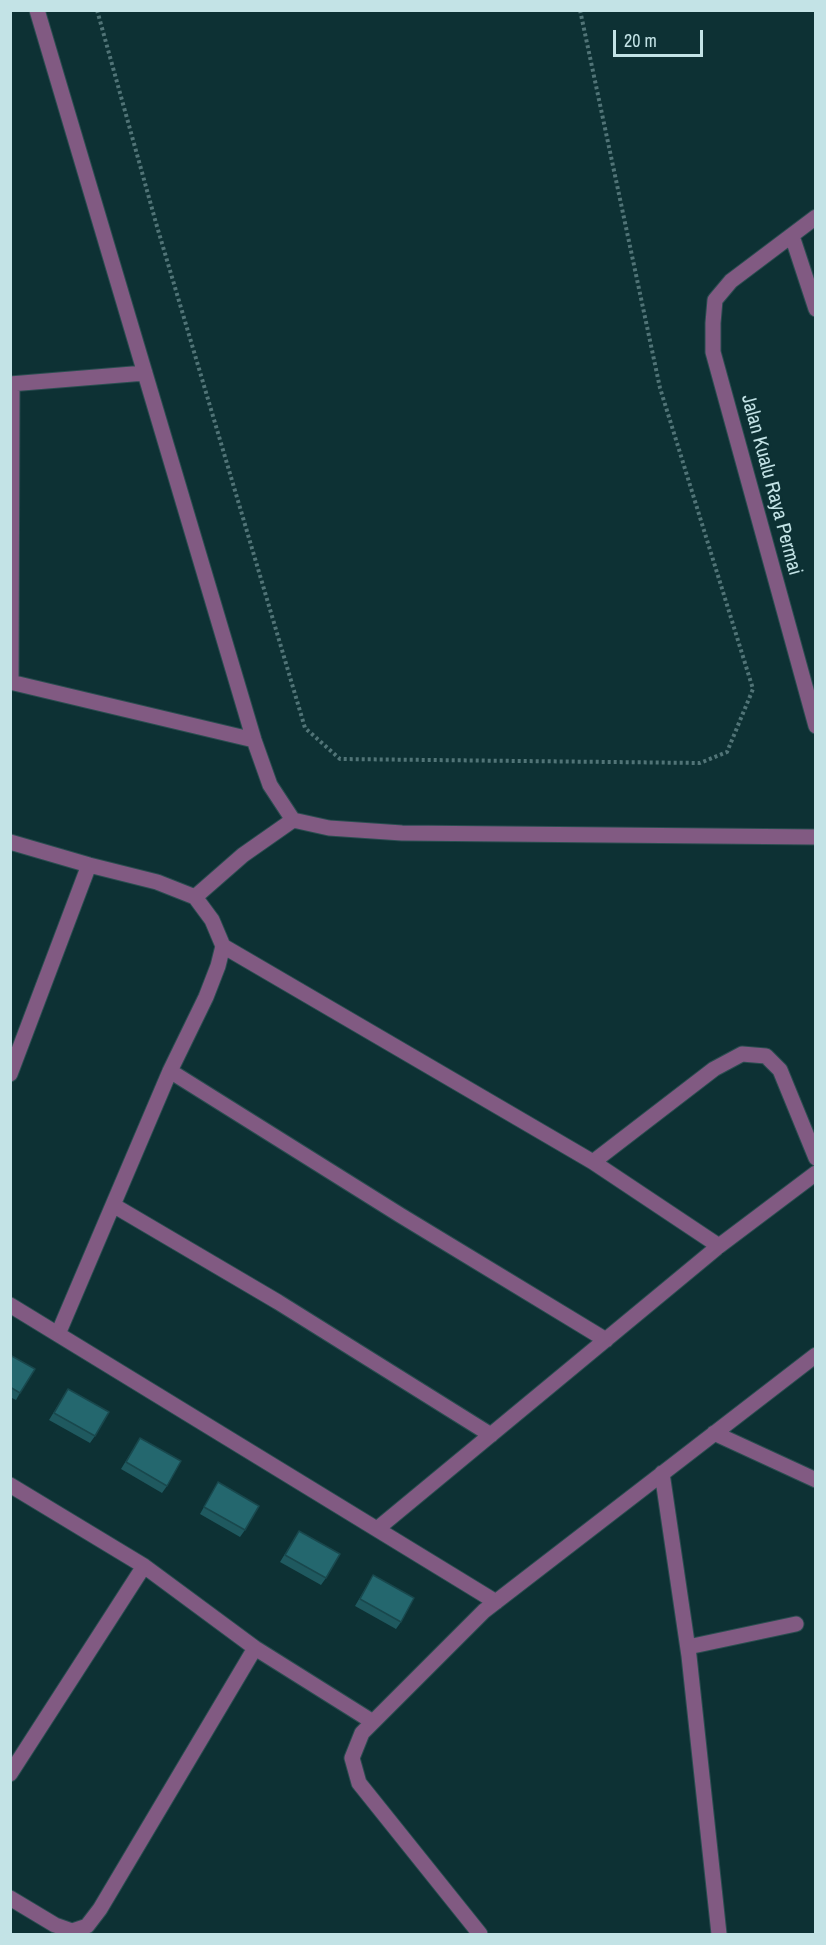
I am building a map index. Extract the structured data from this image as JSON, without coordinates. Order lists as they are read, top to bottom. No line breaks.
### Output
{"streets":{"street":["Jalan Kualu Raya Permai"]},"scale_bar":"20 m"}
